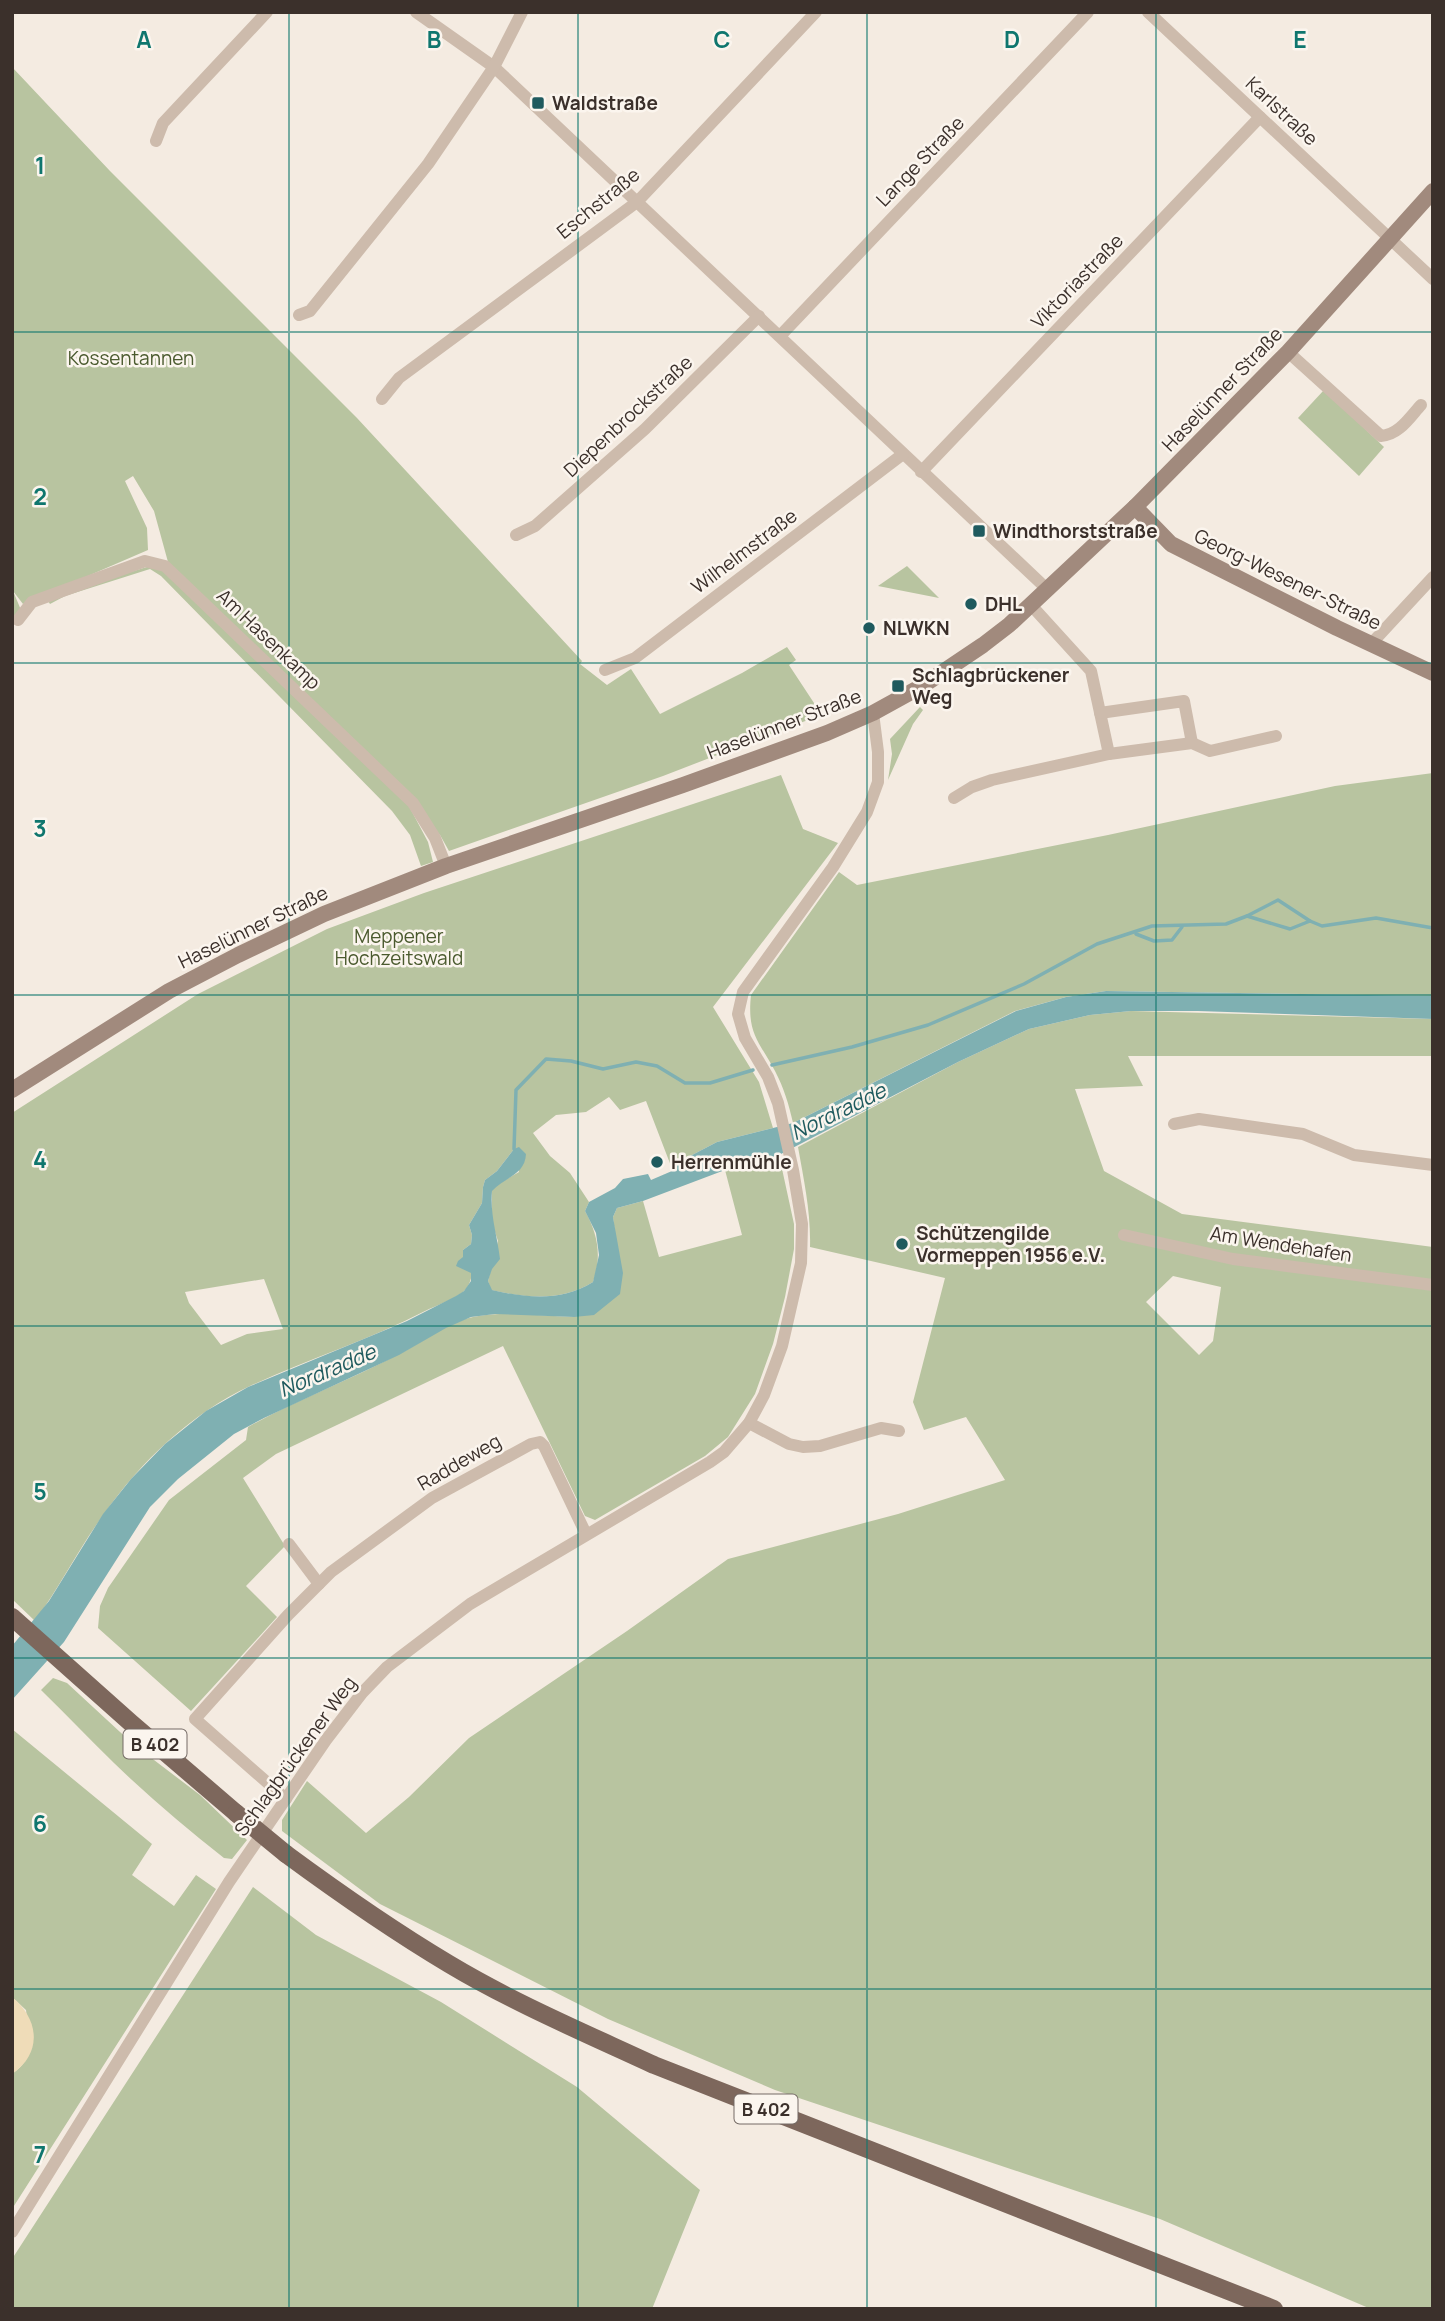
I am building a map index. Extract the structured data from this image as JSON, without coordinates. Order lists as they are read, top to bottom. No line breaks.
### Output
{"streets":{"main road":["B 402"],"street":["Karlstraße","Lange Straße","Eschstraße","Viktoriastraße","Haselünner Straße","Diepenbrockstraße","Wilhelmstraße","Georg-Wesener-Straße","Am Hasenkamp","Am Wendehafen","Raddeweg","Schlagbrückener Weg"]},"crossings":[["Karlstraße","Viktoriastraße"],["Karlstraße","Haselünner Straße"],["Haselünner Straße","Georg-Wesener-Straße"],["Haselünner Straße","Am Hasenkamp"],["Haselünner Straße","Schlagbrückener Weg"],["Raddeweg","Schlagbrückener Weg"]],"water":["Nordradde"],"parks":["Kossentannen","Meppener Hochzeitswald"],"places":{"transit":["Waldstraße","Windthorststraße","Schlagbrückener Weg"],"other":["DHL","NLWKN","Herrenmühle","Schützengilde Vormeppen 1956 e.V."]},"grid":{"columns":["A","B","C","D","E"],"rows":["1","2","3","4","5","6","7"]}}
